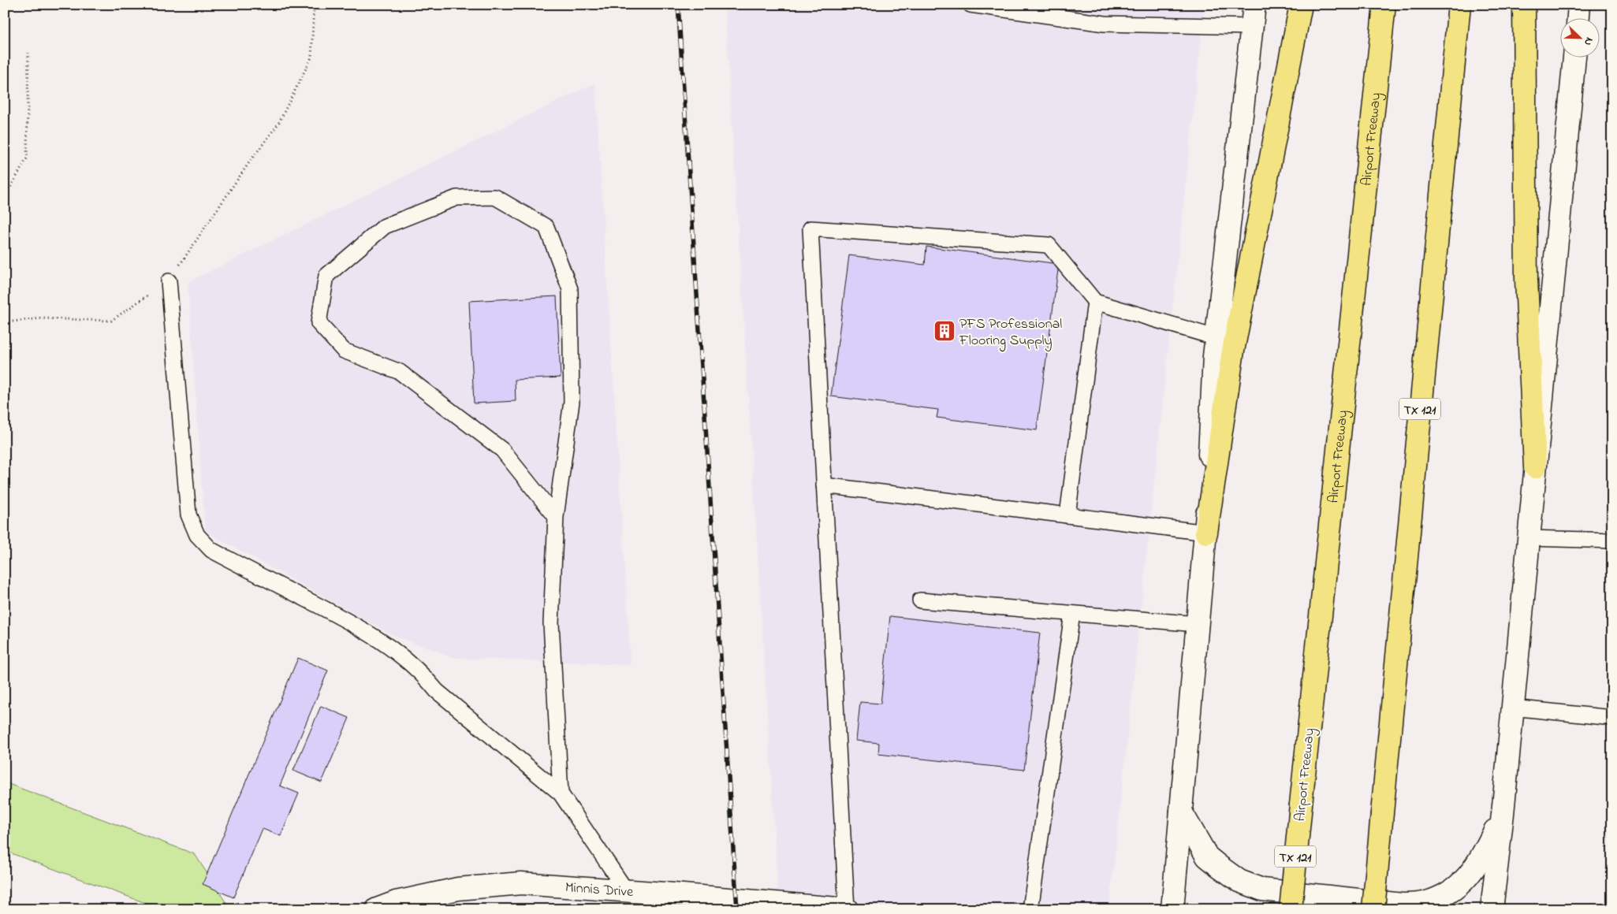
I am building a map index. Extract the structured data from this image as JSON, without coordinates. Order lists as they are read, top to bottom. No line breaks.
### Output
{"streets":{"highway":["Airport Freeway","TX 121"],"main road":["Minnis Drive"]},"places":{"building":["PFS Professional Flooring Supply"]},"north":"bottom right"}
